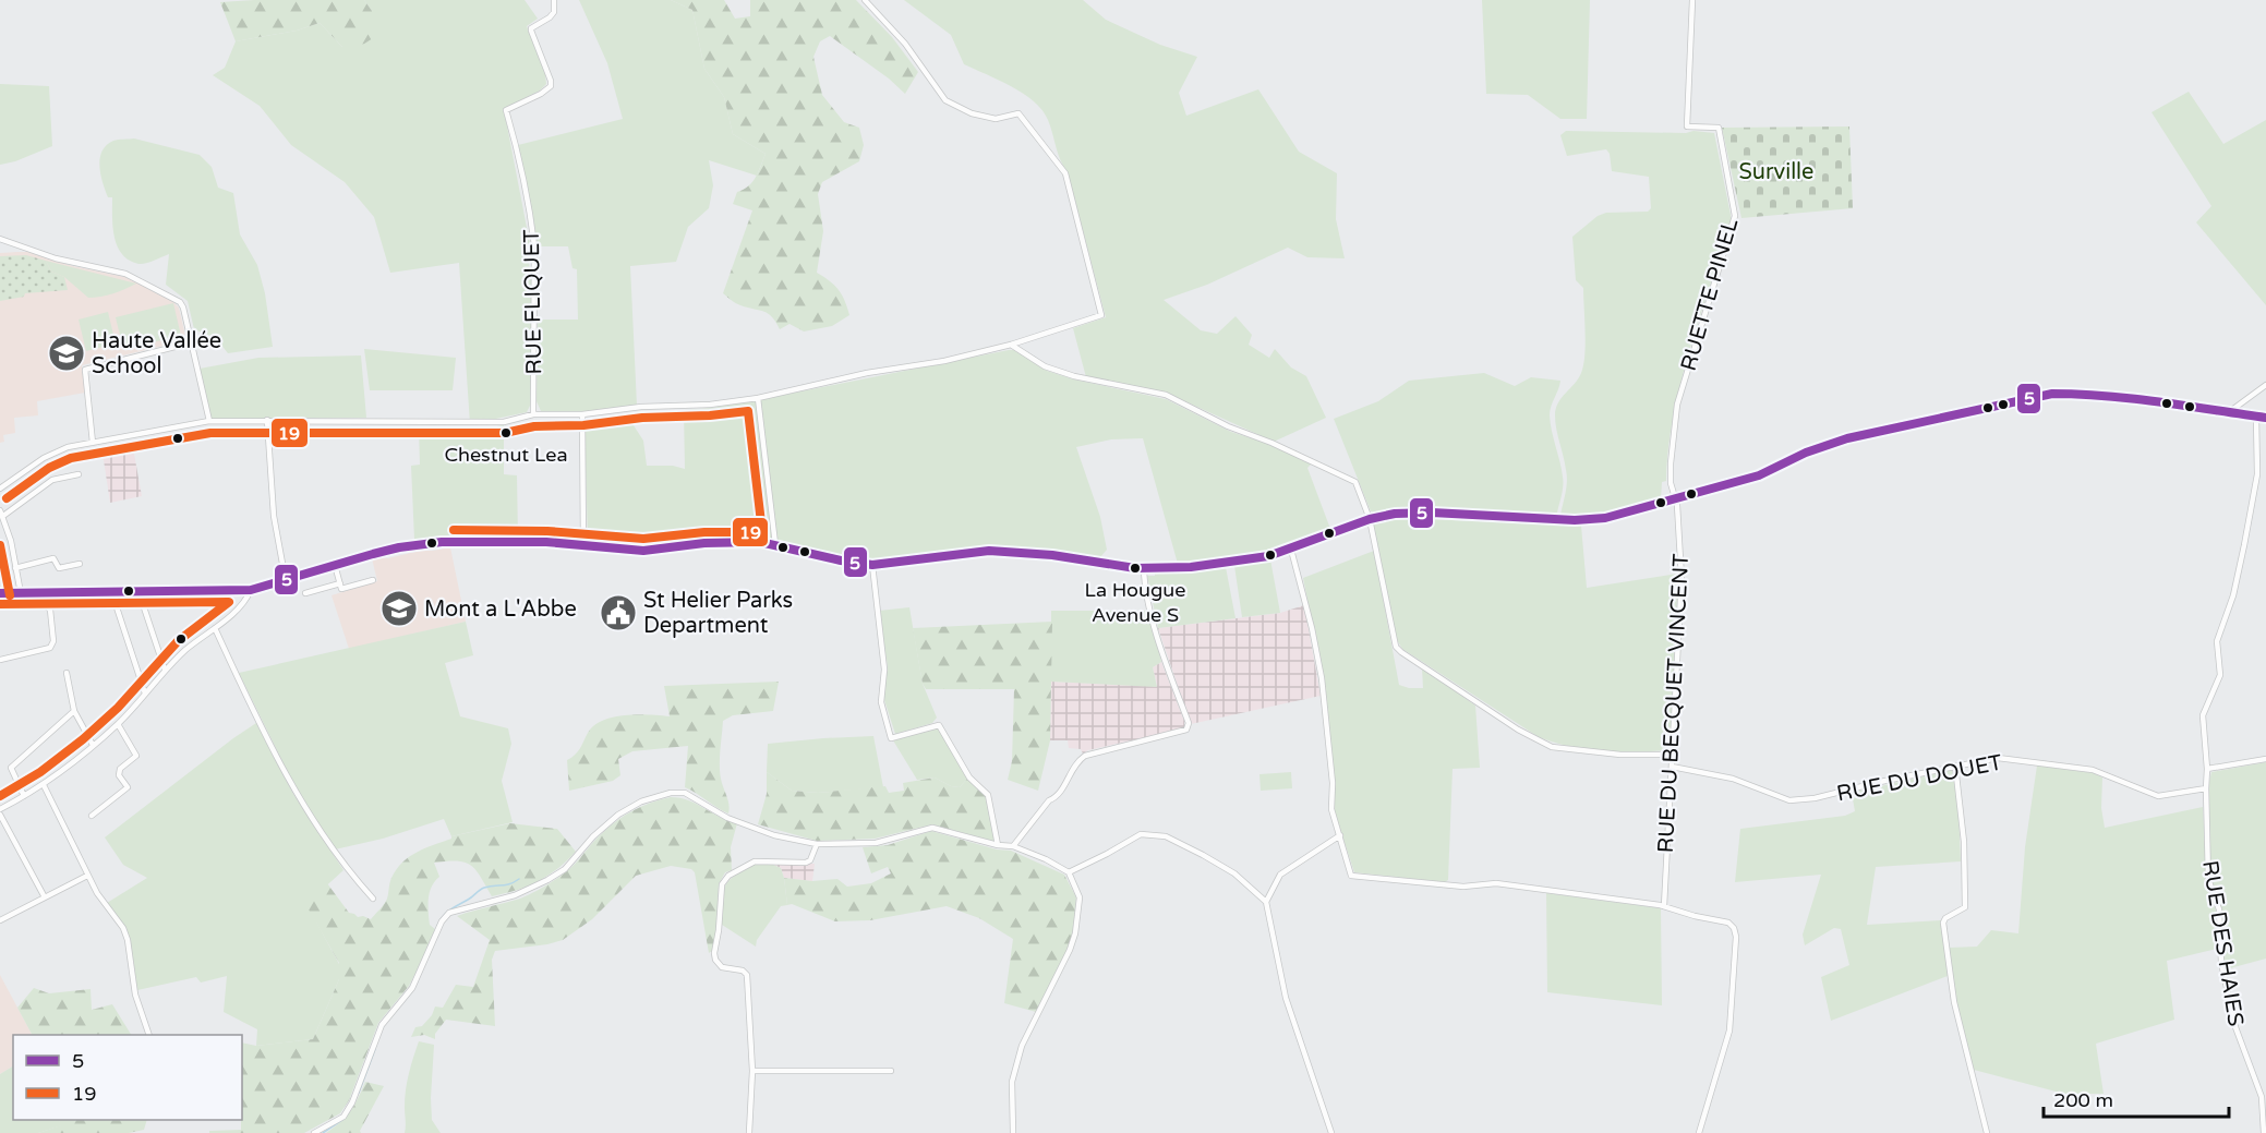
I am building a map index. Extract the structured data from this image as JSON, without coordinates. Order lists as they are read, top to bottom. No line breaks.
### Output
{"streets":{"street":["RUETTE PINEL","RUE FLIQUET","RUE DU BECQUET VINCENT","RUE DU DOUET","RUE DES HAIES"]},"crossings":[["RUETTE PINEL","RUE DU BECQUET VINCENT"],["RUE DU BECQUET VINCENT","RUE DU DOUET"],["RUE DU DOUET","RUE DES HAIES"]],"parks":["Surville"],"places":{"school or university":["Haute Vallée School","Mont a L'Abbe"],"other":["Chestnut Lea","La Hougue Avenue S"],"public building":["St Helier Parks Department"]},"lines":["transit line 5","transit line 19"],"legend":["5","19"],"scale_bar":"200 m"}
